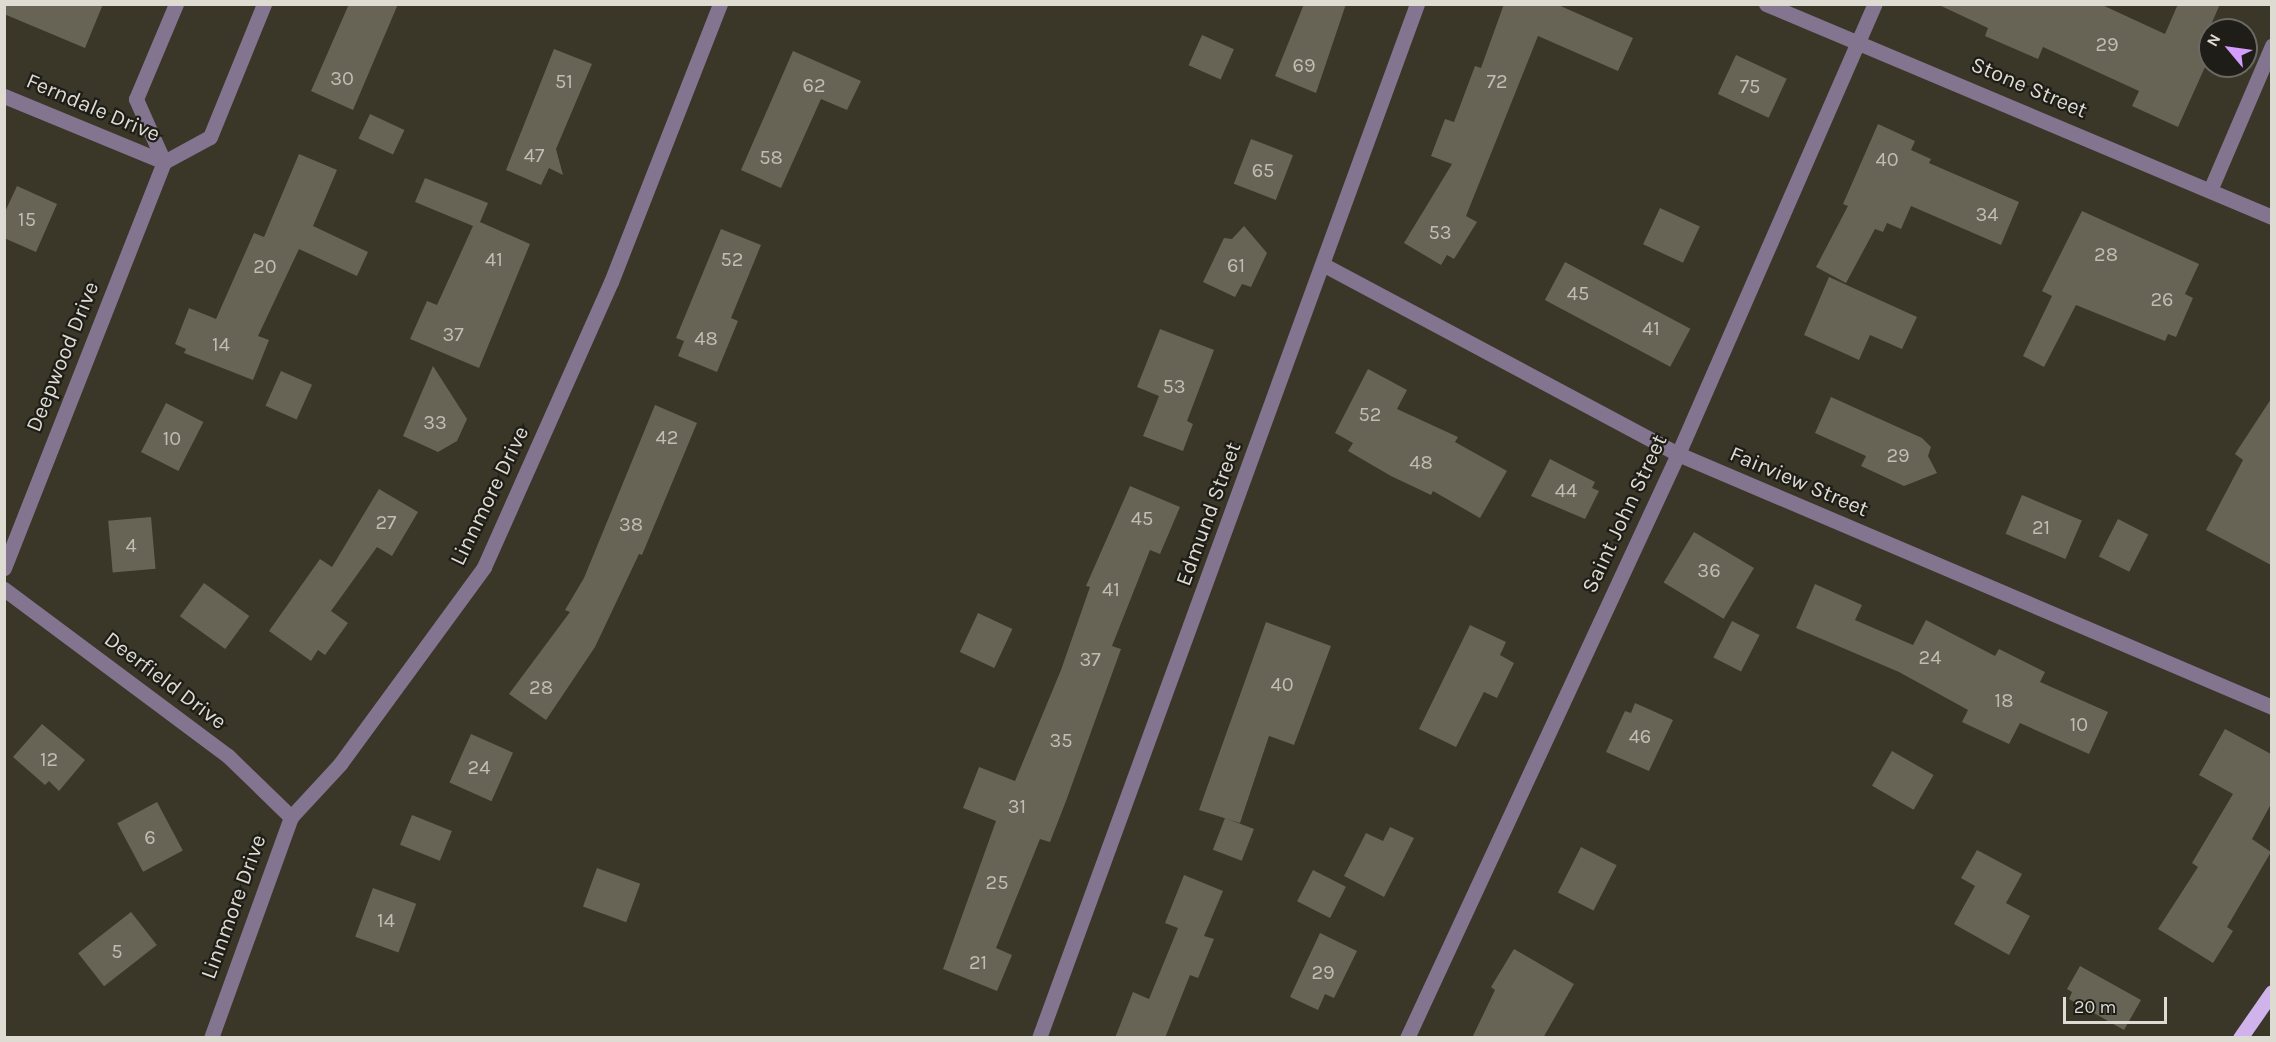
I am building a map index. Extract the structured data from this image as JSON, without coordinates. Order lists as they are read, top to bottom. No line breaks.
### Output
{"streets":{"street":["Stone Street","Ferndale Drive","Deepwood Drive","Fairview Street","Linnmore Drive","Edmund Street","Saint John Street","Deerfield Drive"]},"crossings":[["Stone Street","Saint John Street"],["Ferndale Drive","Deepwood Drive"],["Fairview Street","Edmund Street"],["Fairview Street","Saint John Street"],["Linnmore Drive","Deerfield Drive"]],"house_numbers":["29","69","30","51","72","62","75","47","58","40","65","34","15","53","28","41","52","61","20","45","26","41","37","48","14","53","52","33","42","10","29","48","44","45","27","38","21","4","36","41","24","37","40","28","18","10","46","35","12","24","31","6","25","14","5","21","29"],"scale_bar":"20 m","north":"top left"}
